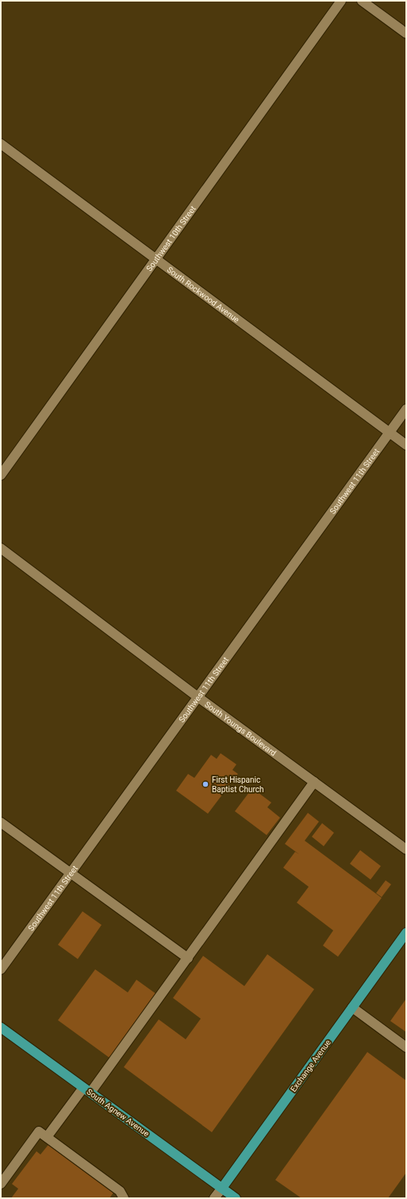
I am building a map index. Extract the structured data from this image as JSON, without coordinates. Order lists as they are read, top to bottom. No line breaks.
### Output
{"streets":{"main road":["Exchange Avenue","South Agnew Avenue"],"street":["Southwest 10th Street","South Rockwood Avenue","Southwest 11th Street","South Youngs Boulevard"]},"crossings":[["Southwest 10th Street","South Rockwood Avenue"],["South Rockwood Avenue","Southwest 11th Street"],["Southwest 11th Street","South Youngs Boulevard"],["Exchange Avenue","South Agnew Avenue"]],"places":["First Hispanic Baptist Church"]}
